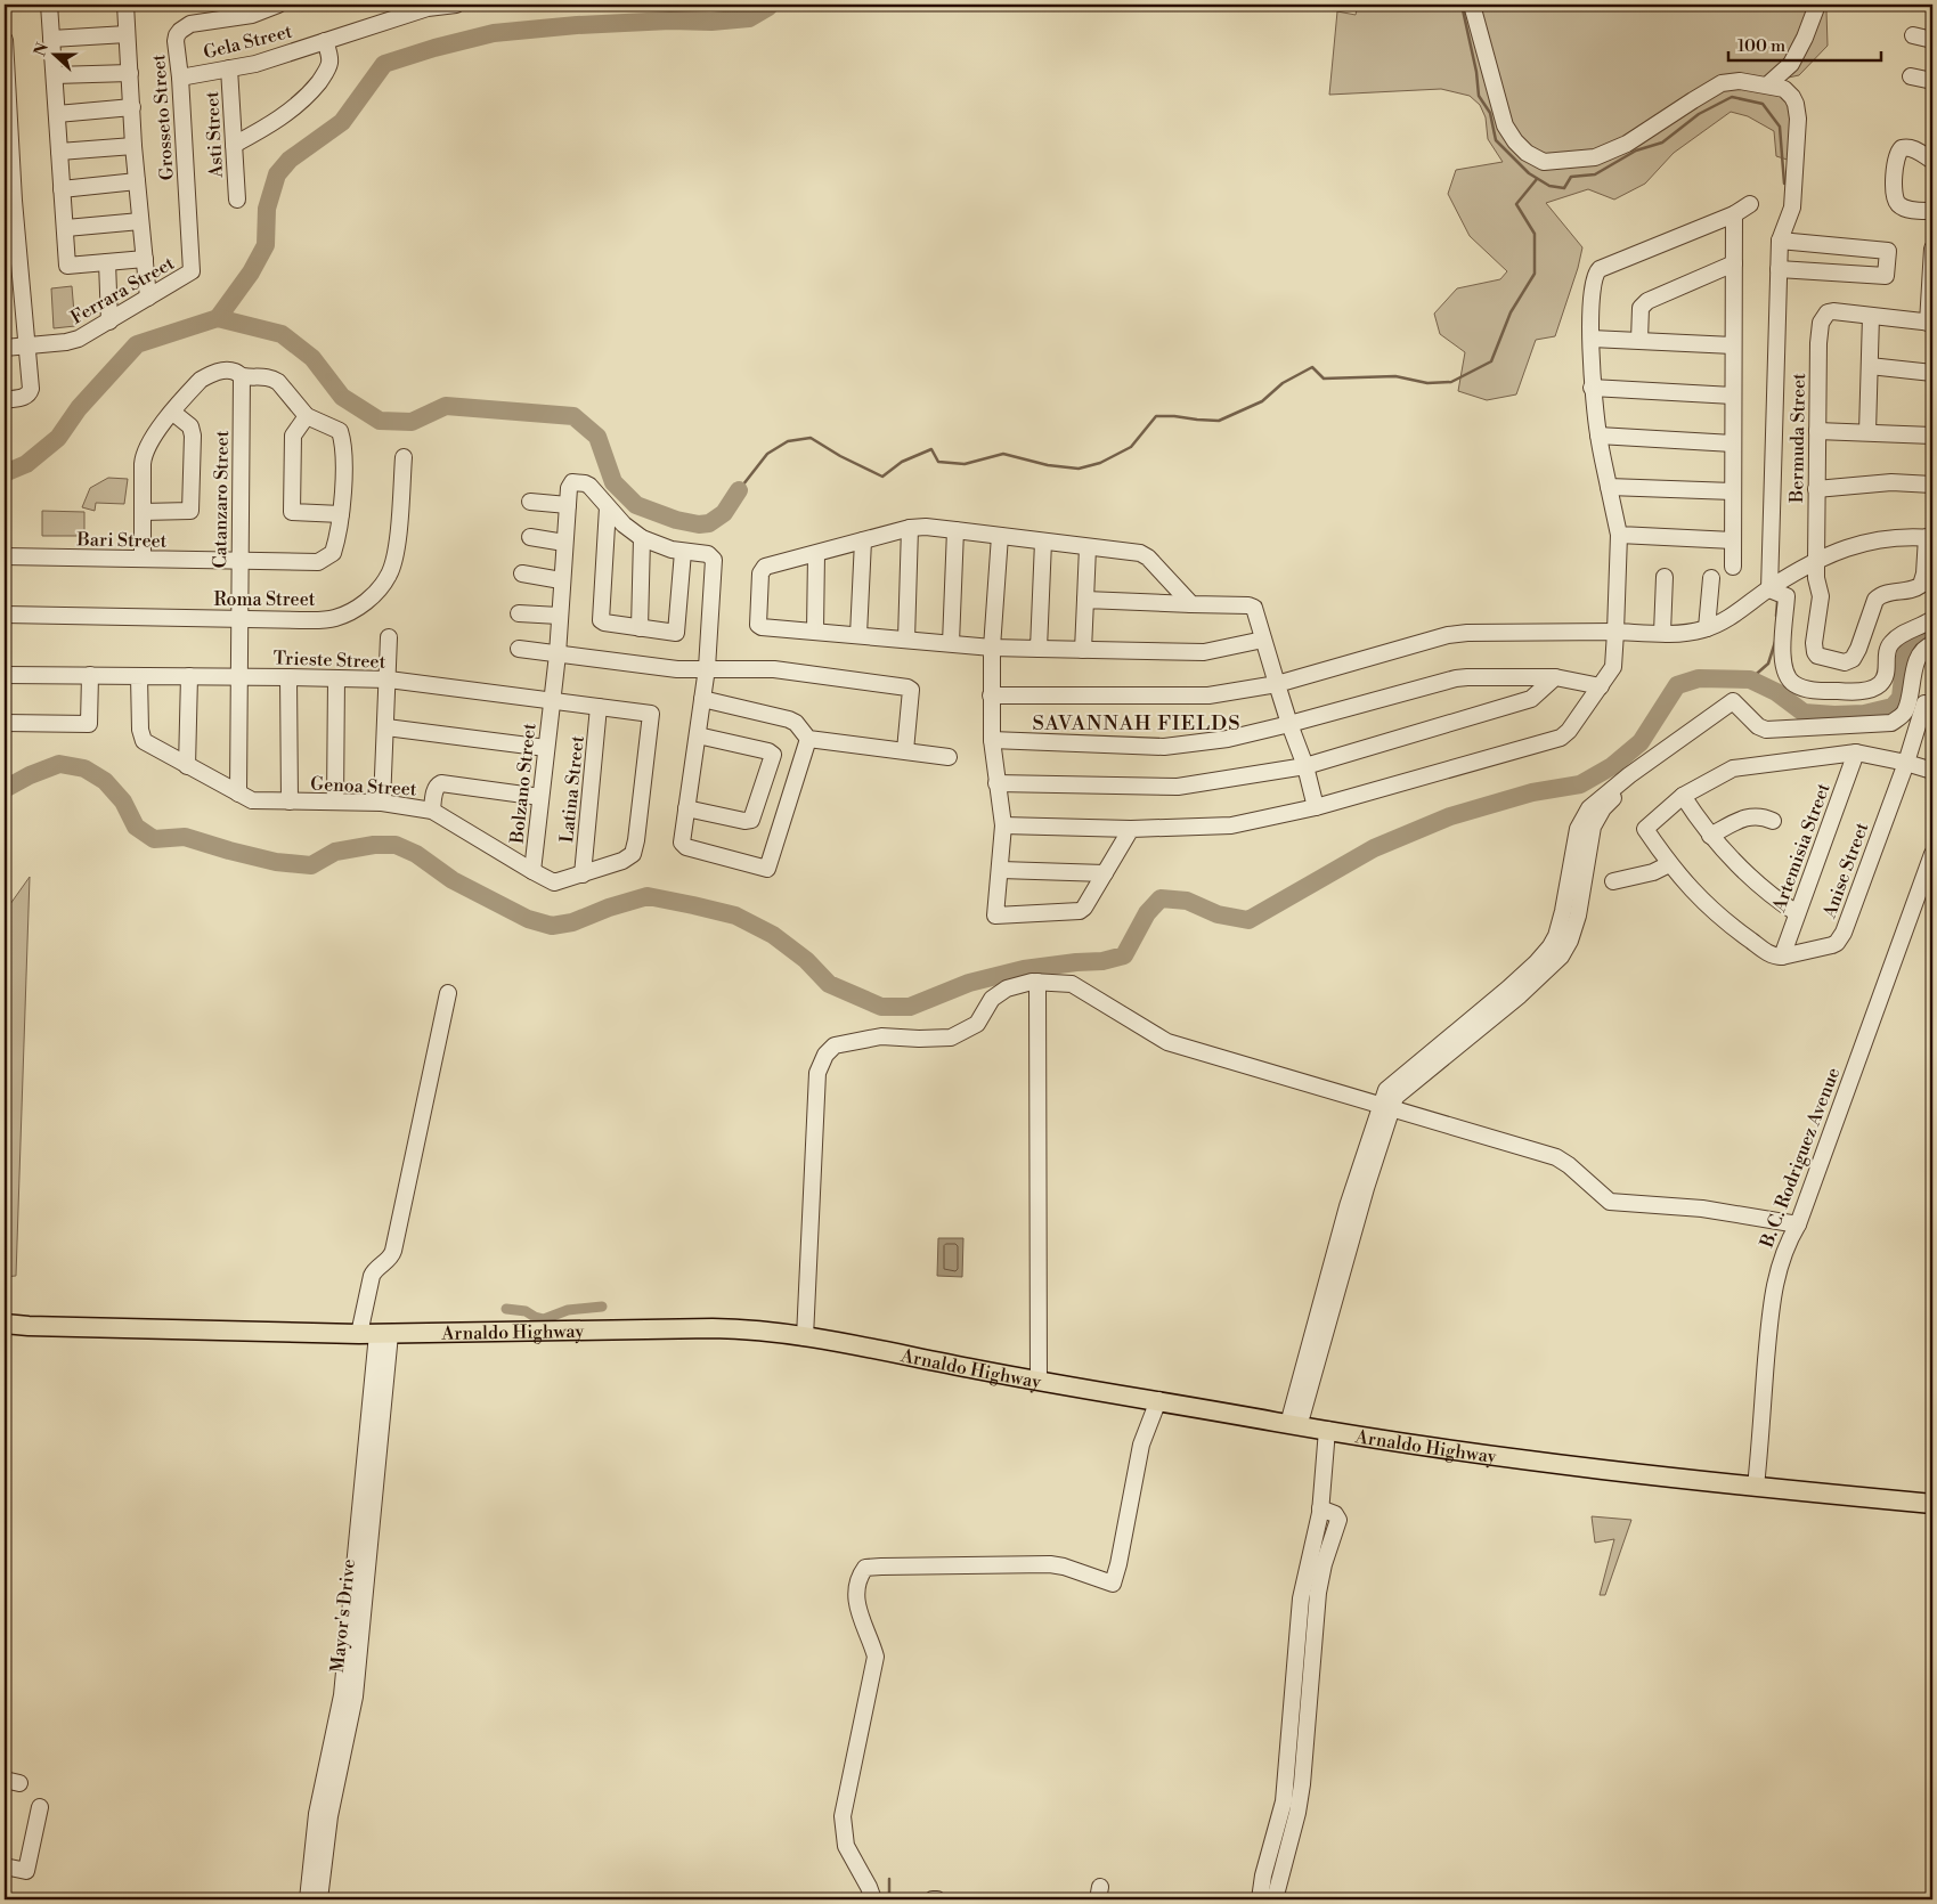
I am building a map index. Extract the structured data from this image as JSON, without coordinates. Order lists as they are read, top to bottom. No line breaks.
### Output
{"streets":{"main road":["Arnaldo Highway"],"street":["Gela Street","Grosseto Street","Asti Street","Ferrara Street","Bermuda Street","Catanzaro Street","Bari Street","Roma Street","Trieste Street","Bolzano Street","Genoa Street","Latina Street","Artemisia Street","Anise Street","B. C. Rodriguez Avenue","Mayor's Drive"]},"crossings":[["Gela Street","Grosseto Street"],["Gela Street","Asti Street"],["Grosseto Street","Ferrara Street"],["Catanzaro Street","Bari Street"],["Catanzaro Street","Roma Street"],["Catanzaro Street","Trieste Street"],["Catanzaro Street","Genoa Street"],["Trieste Street","Bolzano Street"],["Trieste Street","Genoa Street"],["Trieste Street","Latina Street"],["Bolzano Street","Genoa Street"],["Genoa Street","Latina Street"],["Artemisia Street","Anise Street"],["B. C. Rodriguez Avenue","Arnaldo Highway"],["Arnaldo Highway","Mayor's Drive"]],"districts":["SAVANNAH FIELDS"],"scale_bar":"100 m","north":"left"}
